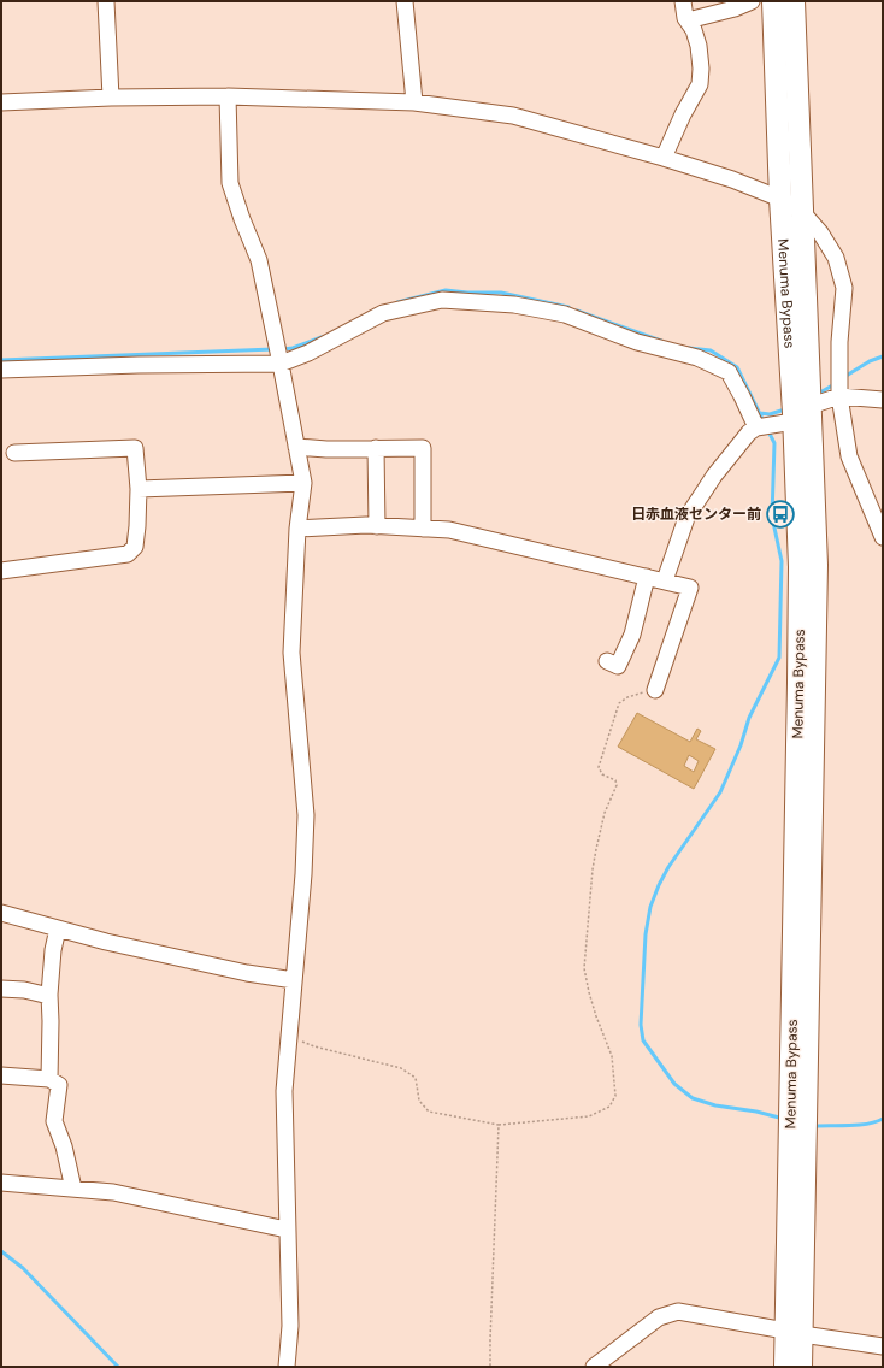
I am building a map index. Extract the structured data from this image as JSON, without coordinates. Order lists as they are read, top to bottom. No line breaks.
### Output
{"streets":{"highway":["Menuma Bypass"]},"places":{"bus stop":["日赤血液センター前"]}}
